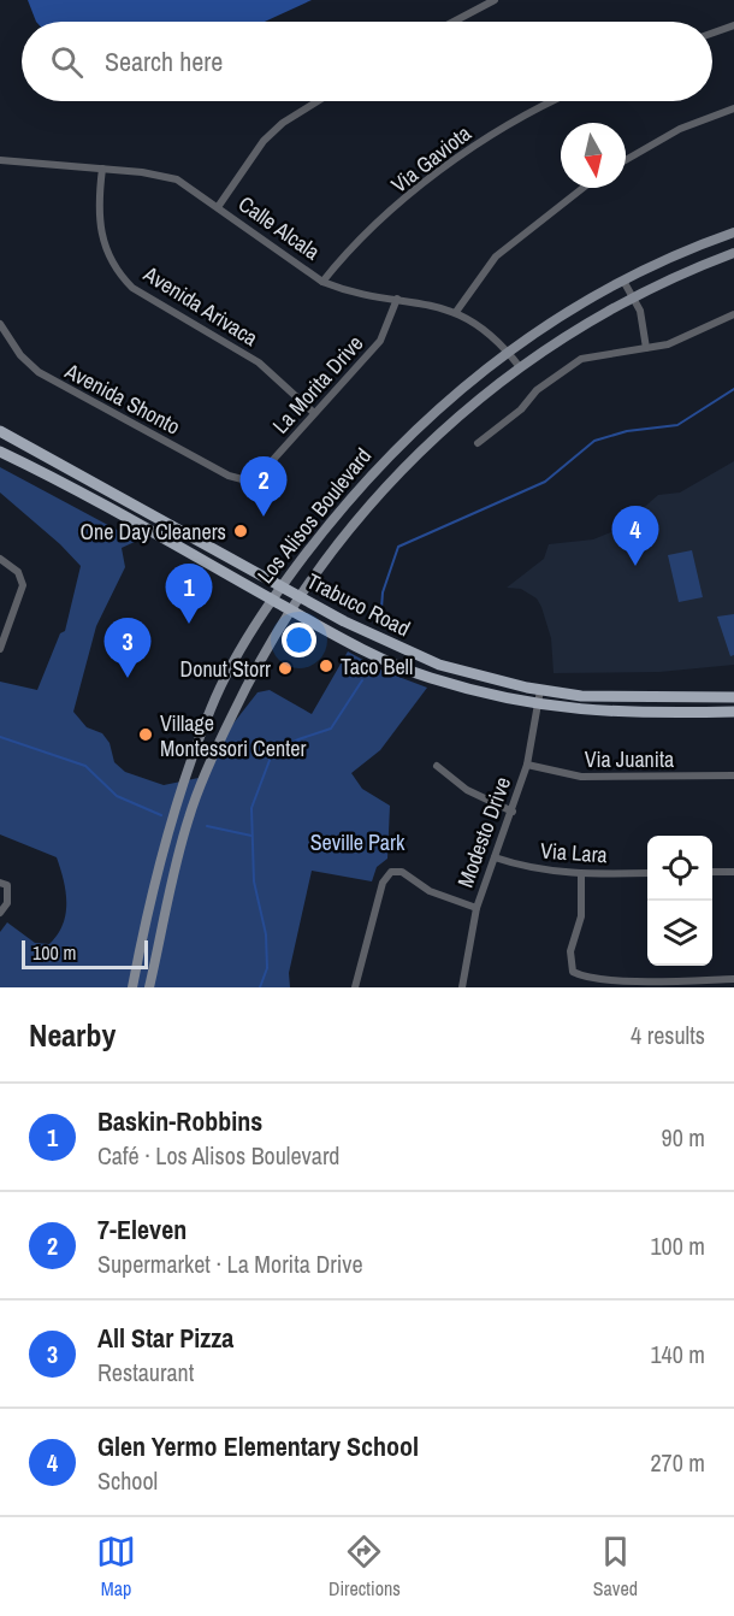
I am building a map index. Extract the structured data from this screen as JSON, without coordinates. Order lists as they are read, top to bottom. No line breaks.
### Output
{"streets":{"main road":["Los Alisos Boulevard","Trabuco Road"],"street":["Via Gaviota","Calle Alcala","Avenida Arivaca","La Morita Drive","Avenida Shonto","Via Juanita","Modesto Drive","Via Lara"]},"crossings":[["Via Gaviota","Calle Alcala"],["Calle Alcala","Avenida Arivaca"],["Calle Alcala","La Morita Drive"],["Calle Alcala","Los Alisos Boulevard"],["Avenida Arivaca","La Morita Drive"],["La Morita Drive","Avenida Shonto"],["Los Alisos Boulevard","Trabuco Road"],["Trabuco Road","Modesto Drive"],["Via Juanita","Modesto Drive"],["Modesto Drive","Via Lara"]],"parks":["Seville Park"],"places":["One Day Cleaners","Taco Bell","Donut Storr","Village Montessori Center"],"scale_bar":"100 m","north":"bottom","page":{"search":"Search here","pins":["2","4","1","3"],"scale":"100 m","heading":["Nearby","4 results"],"list":[{"mark":"1","name":"Baskin-Robbins","note":"Café · Los Alisos Boulevard","value":"90 m"},{"mark":"2","name":"7-Eleven","note":"Supermarket · La Morita Drive","value":"100 m"},{"mark":"3","name":"All Star Pizza","note":"Restaurant","value":"140 m"},{"mark":"4","name":"Glen Yermo Elementary School","note":"School","value":"270 m"}],"nav":["Map","Directions","Saved"]}}
